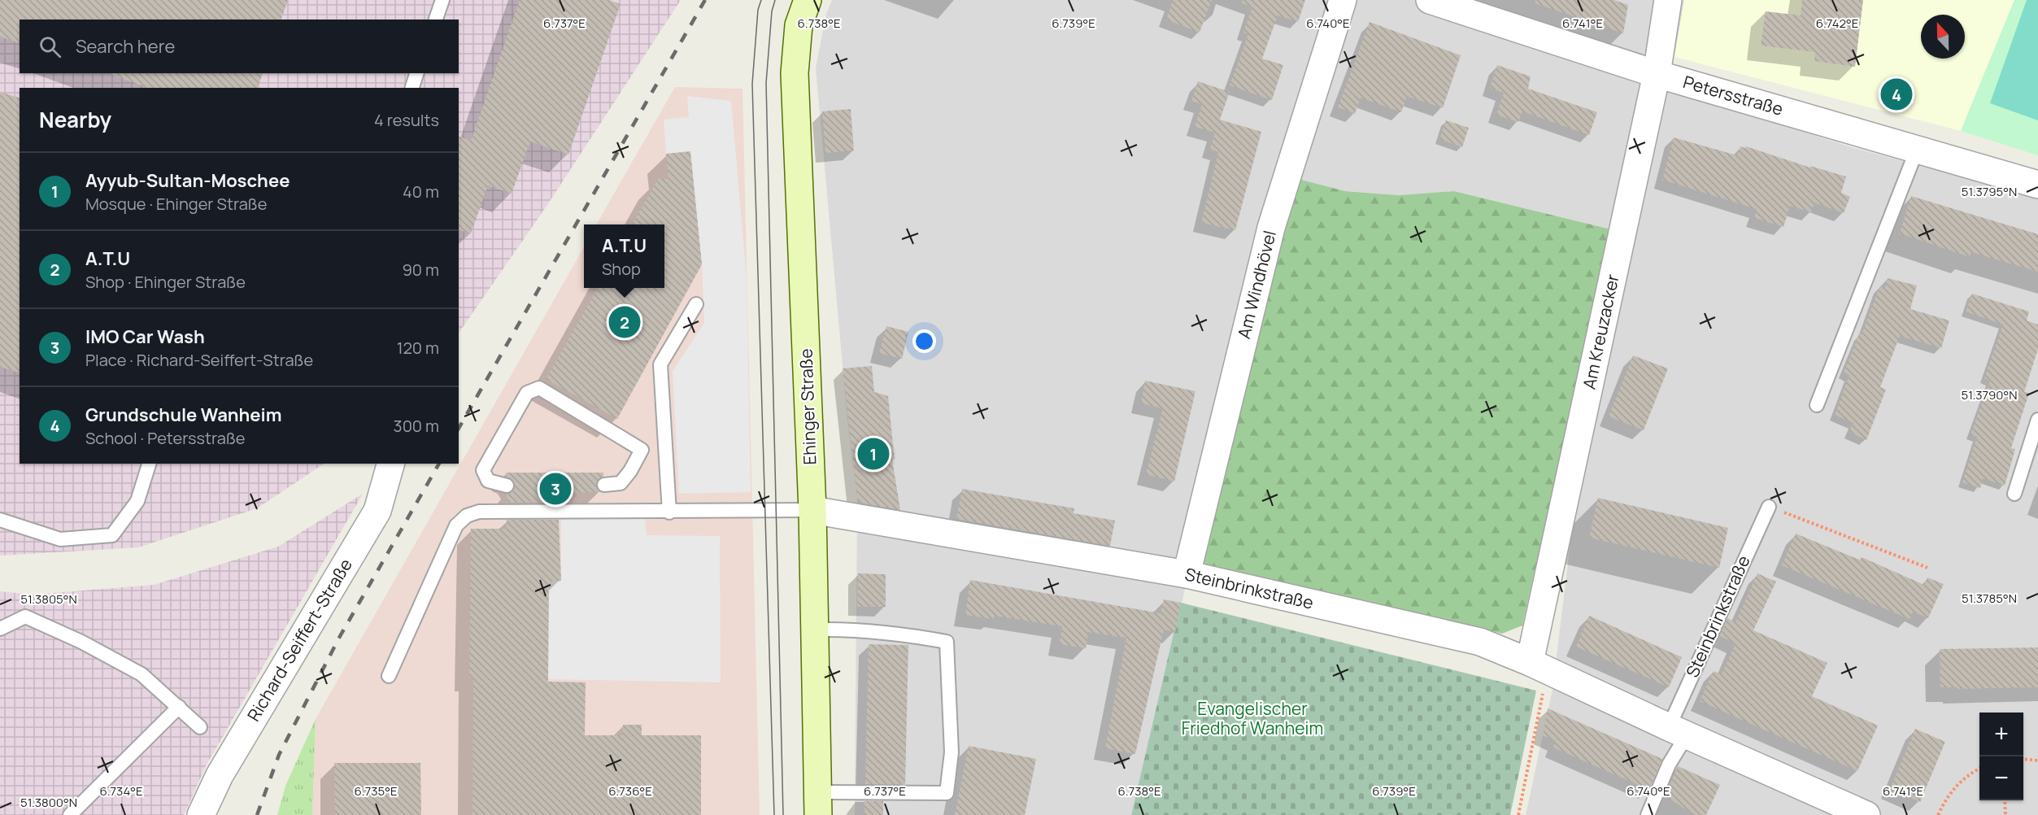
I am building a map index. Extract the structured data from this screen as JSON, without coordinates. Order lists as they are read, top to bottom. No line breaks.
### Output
{"streets":{"street":["Petersstraße","Am Windhövel","Am Kreuzacker","Ehinger Straße","Steinbrinkstraße","Richard-Seiffert-Straße"]},"crossings":[["Petersstraße","Am Kreuzacker"],["Am Windhövel","Steinbrinkstraße"],["Am Kreuzacker","Steinbrinkstraße"],["Ehinger Straße","Steinbrinkstraße"]],"parks":["Evangelischer Friedhof Wanheim"],"north":"top","page":{"search":"Search here","pins":["4","2","1","3"],"heading":["Nearby","4 results"],"list":[{"mark":"1","name":"Ayyub-Sultan-Moschee","note":"Mosque · Ehinger Straße","value":"40 m"},{"mark":"2","name":"A.T.U","note":"Shop · Ehinger Straße","value":"90 m"},{"mark":"3","name":"IMO Car Wash","note":"Place · Richard-Seiffert-Straße","value":"120 m"},{"mark":"4","name":"Grundschule Wanheim","note":"School · Petersstraße","value":"300 m"}],"popup":["A.T.U","Shop"],"map_buttons":["+","−"]},"coordinates":["6.737°E","6.738°E","6.739°E","6.740°E","6.741°E","6.742°E","51.3795°N","51.3790°N","51.3785°N","51.3805°N","6.734°E","6.735°E","6.736°E","51.3800°N"]}
